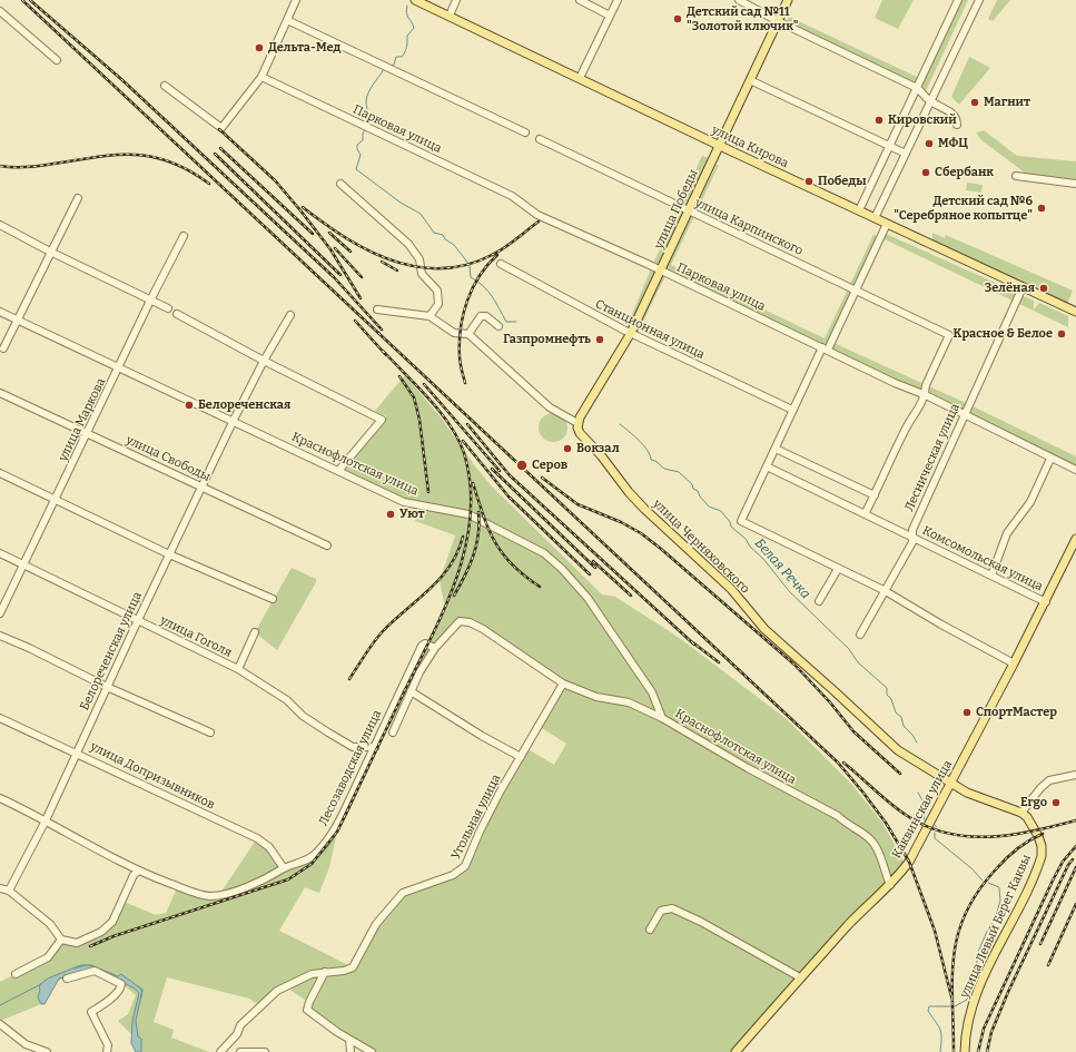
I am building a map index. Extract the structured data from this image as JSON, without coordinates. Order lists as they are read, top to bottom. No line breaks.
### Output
{"streets":{"main road":["улица Кирова","улица Победы","улица Черняховского","Каквинская улица","улица Левый Берег Каквы"],"street":["Парковая улица","улица Карпинского","Станционная улица","улица Маркова","Лесническая улица","улица Свободы","Краснофлотская улица","Комсомольская улица","улица Гоголя","Белореченская улица","Лесозаводская улица","улица Допризывников","Угольная улица"]},"crossings":[["Парковая улица","улица Победы"],["Парковая улица","улица Карпинского"],["Парковая улица","Лесническая улица"],["улица Кирова","улица Победы"],["улица Кирова","Лесническая улица"],["улица Победы","улица Карпинского"],["улица Победы","Станционная улица"],["улица Победы","улица Черняховского"],["улица Маркова","улица Свободы"],["улица Маркова","Краснофлотская улица"],["улица Маркова","улица Гоголя"],["Лесническая улица","Комсомольская улица"],["улица Свободы","Белореченская улица"],["Краснофлотская улица","Белореченская улица"],["Краснофлотская улица","Каквинская улица"],["улица Черняховского","Каквинская улица"],["Комсомольская улица","Каквинская улица"],["улица Гоголя","Белореченская улица"],["улица Гоголя","Лесозаводская улица"],["Белореченская улица","улица Допризывников"],["Лесозаводская улица","улица Допризывников"]],"water":["Белая Речка"],"places":["Детский сад №11 \"Золотой ключик\"","Дельта-Мед","Магнит","Кировский","МФЦ","Сбербанк","Победы","Детский сад №6 \"Серебряное копытце\"","Зелёная","Красное & Белое","Газпромнефть","Белореченская","Вокзал","Серов","Уют","СпортМастер","Ergo"]}
